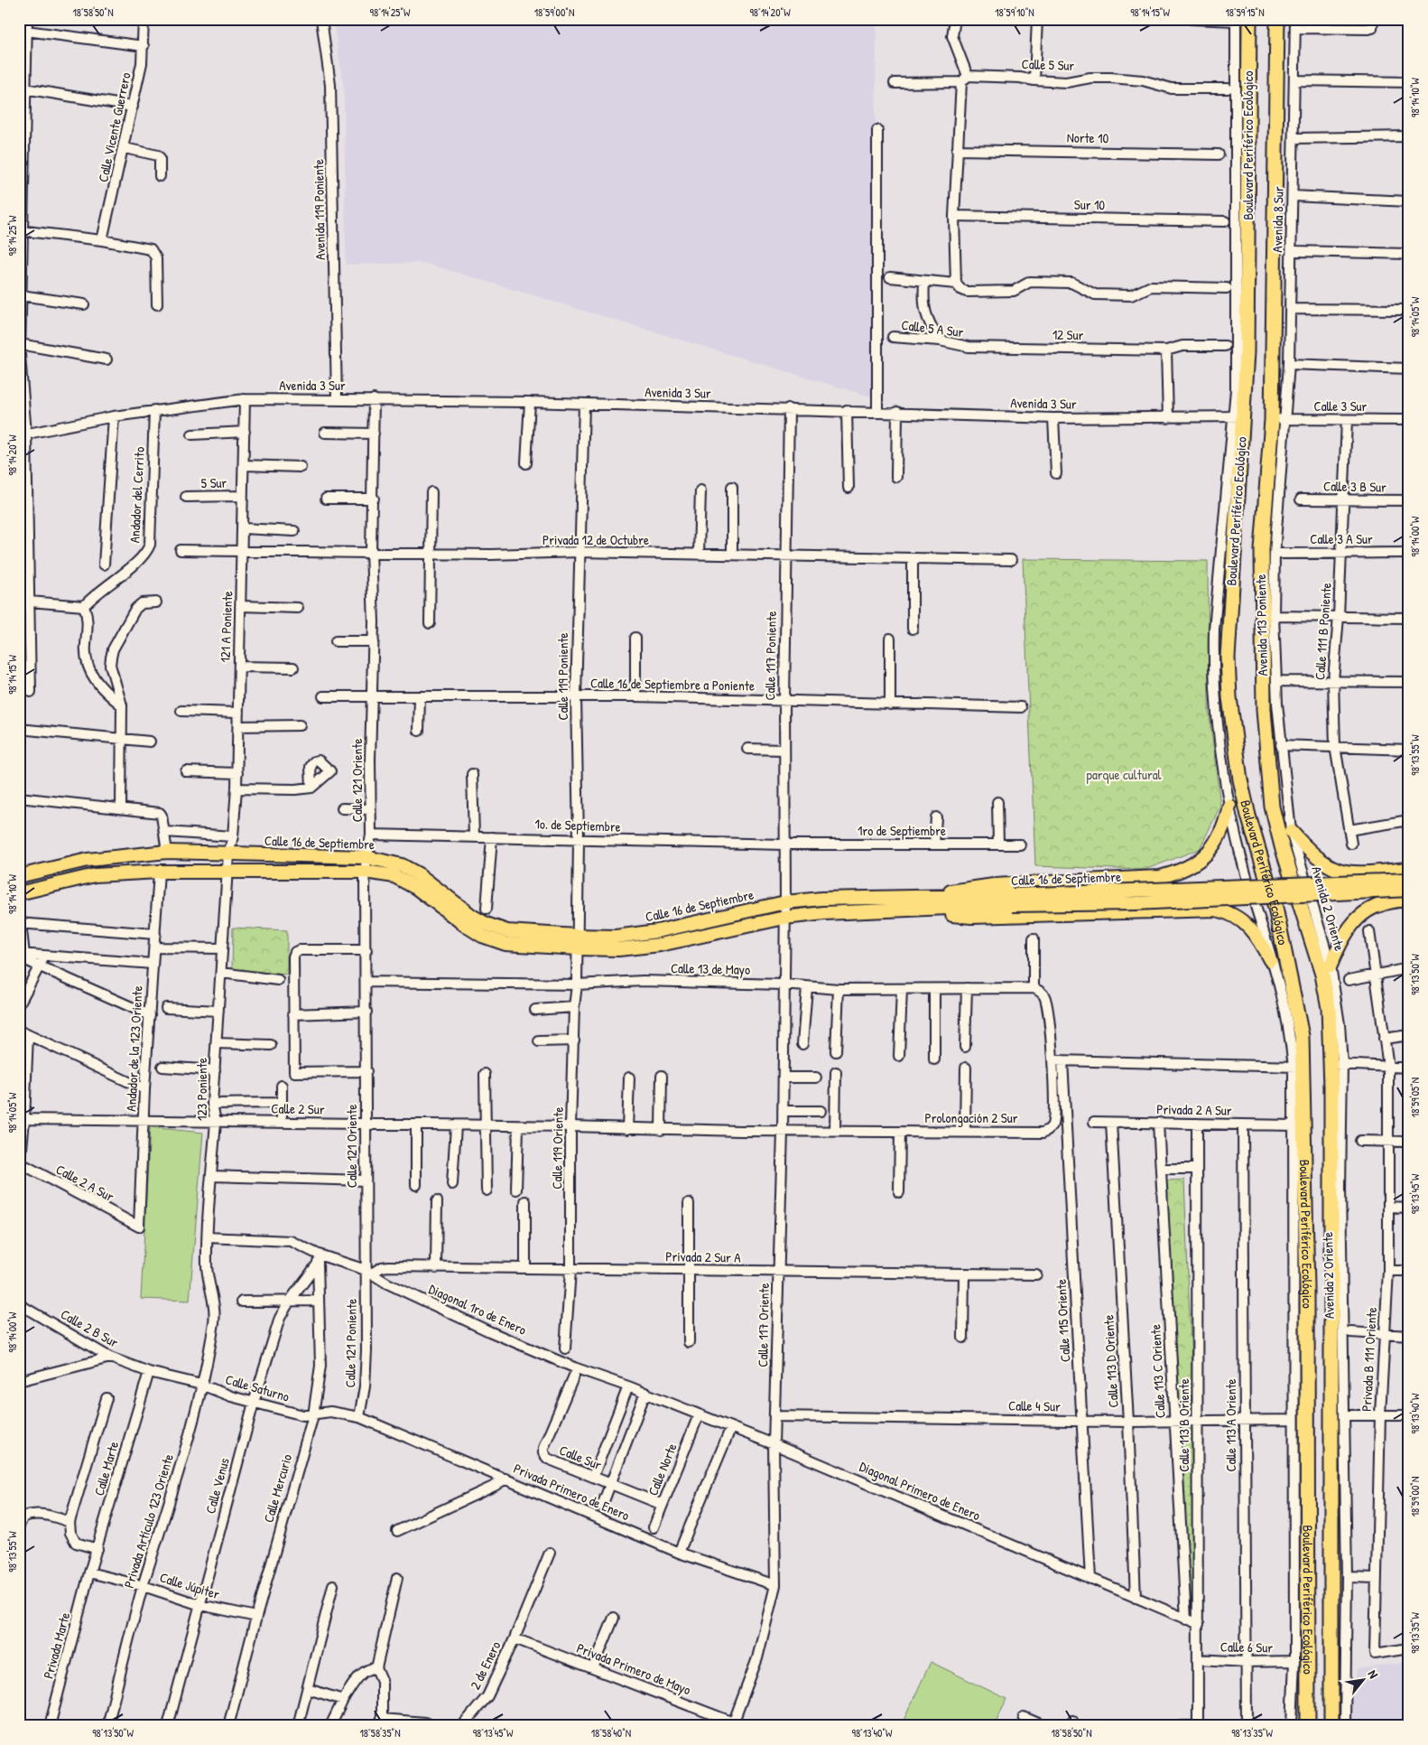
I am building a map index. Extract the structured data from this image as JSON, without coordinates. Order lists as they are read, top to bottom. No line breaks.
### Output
{"streets":{"highway":["Boulevard Periférico Ecológico"],"main road":["Calle 16 de Septiembre"],"street":["Calle 5 Sur","Calle Vicente Guerrero","Norte 10","Sur 10","Avenida 119 Poniente","Avenida 8 Sur","Calle 5 A Sur","12 Sur","Avenida 3 Sur","Calle 3 Sur","5 Sur","Calle 3 B Sur","Andador del Cerrito","Calle 3 A Sur","Privada 12 de Octubre","Avenida 113 Poniente","121 A Poniente","Calle 111 B Poniente","Calle 117 Poniente","Calle 119 Poniente","Calle 16 de Septiembre a Poniente","Calle 121 Oriente","1o. de Septiembre","1ro de Septiembre","Avenida 2 Oriente","Calle 13 de Mayo","Andador de la 123 Oriente","123 Poniente","Calle 2 Sur","Privada 2 A Sur","Prolongación 2 Sur","Calle 119 Oriente","Calle 2 A Sur","Privada 2 Sur A","Diagonal 1ro de Enero","Calle 115 Oriente","Calle 117 Oriente","Calle 2 B Sur","Calle 121 Poniente","Privada B 111 Oriente","Calle 113 D Oriente","Calle 113 C Oriente","Calle Saturno","Calle 4 Sur","Calle 113 B Oriente","Calle 113 A Oriente","Calle Sur","Calle Marte","Calle Norte","Calle Venus","Calle Mercurio","Diagonal Primero de Enero","Privada Primero de Enero","Privada Artículo 123 Oriente","Calle Júpiter","Privada Marte","Calle 6 Sur","2 de Enero","Privada Primero de Mayo"]},"crossings":[["Boulevard Periférico Ecológico","Avenida 3 Sur"],["Boulevard Periférico Ecológico","Calle 3 Sur"],["Boulevard Periférico Ecológico","Avenida 2 Oriente"],["Boulevard Periférico Ecológico","Privada 2 A Sur"],["Boulevard Periférico Ecológico","Calle 4 Sur"],["Boulevard Periférico Ecológico","Calle 6 Sur"],["Avenida 119 Poniente","Avenida 3 Sur"],["Avenida 8 Sur","Calle 3 Sur"],["Avenida 8 Sur","Avenida 113 Poniente"],["Calle 5 A Sur","12 Sur"],["Avenida 3 Sur","Andador del Cerrito"],["Avenida 3 Sur","121 A Poniente"],["Avenida 3 Sur","Calle 117 Poniente"],["Avenida 3 Sur","Calle 119 Poniente"],["Avenida 3 Sur","Calle 121 Oriente"],["Calle 3 Sur","Avenida 113 Poniente"],["Calle 3 Sur","Calle 111 B Poniente"],["5 Sur","121 A Poniente"],["Calle 3 B Sur","Calle 111 B Poniente"],["Calle 3 A Sur","Avenida 113 Poniente"],["Calle 3 A Sur","Calle 111 B Poniente"],["Privada 12 de Octubre","121 A Poniente"],["Privada 12 de Octubre","Calle 117 Poniente"],["Privada 12 de Octubre","Calle 119 Poniente"],["Privada 12 de Octubre","Calle 121 Oriente"],["Avenida 113 Poniente","Avenida 2 Oriente"],["121 A Poniente","Calle 16 de Septiembre"],["121 A Poniente","123 Poniente"],["Calle 117 Poniente","Calle 16 de Septiembre a Poniente"],["Calle 117 Poniente","1o. de Septiembre"],["Calle 117 Poniente","1ro de Septiembre"],["Calle 117 Poniente","Calle 16 de Septiembre"],["Calle 117 Poniente","Calle 117 Oriente"],["Calle 119 Poniente","Calle 16 de Septiembre a Poniente"],["Calle 119 Poniente","1o. de Septiembre"],["Calle 119 Poniente","Calle 16 de Septiembre"],["Calle 119 Poniente","Calle 119 Oriente"],["Calle 16 de Septiembre a Poniente","Calle 121 Oriente"],["Calle 121 Oriente","1o. de Septiembre"],["Calle 121 Oriente","Calle 16 de Septiembre"],["Calle 121 Oriente","Calle 13 de Mayo"],["Calle 121 Oriente","Calle 2 Sur"],["Calle 121 Oriente","Privada 2 Sur A"],["Calle 121 Oriente","Diagonal 1ro de Enero"],["Calle 121 Oriente","Calle 121 Poniente"],["1o. de Septiembre","1ro de Septiembre"],["Calle 16 de Septiembre","Andador de la 123 Oriente"],["Calle 16 de Septiembre","123 Poniente"],["Calle 16 de Septiembre","Calle 119 Oriente"],["Calle 16 de Septiembre","Calle 117 Oriente"],["Calle 13 de Mayo","Calle 119 Oriente"],["Calle 13 de Mayo","Calle 115 Oriente"],["Calle 13 de Mayo","Calle 117 Oriente"],["Andador de la 123 Oriente","Calle 2 Sur"],["Andador de la 123 Oriente","Calle 2 A Sur"],["123 Poniente","Calle 2 Sur"],["123 Poniente","Privada Artículo 123 Oriente"],["Calle 2 Sur","Prolongación 2 Sur"],["Calle 2 Sur","Calle 119 Oriente"],["Privada 2 A Sur","Calle 113 D Oriente"],["Privada 2 A Sur","Calle 113 C Oriente"],["Privada 2 A Sur","Calle 113 B Oriente"],["Privada 2 A Sur","Calle 113 A Oriente"],["Prolongación 2 Sur","Calle 119 Oriente"],["Prolongación 2 Sur","Calle 115 Oriente"],["Prolongación 2 Sur","Calle 117 Oriente"],["Calle 119 Oriente","Privada 2 Sur A"],["Privada 2 Sur A","Diagonal 1ro de Enero"],["Privada 2 Sur A","Calle 117 Oriente"],["Privada 2 Sur A","Calle 121 Poniente"],["Diagonal 1ro de Enero","Calle 121 Poniente"],["Diagonal 1ro de Enero","Calle Venus"],["Diagonal 1ro de Enero","Calle Mercurio"],["Diagonal 1ro de Enero","Diagonal Primero de Enero"],["Calle 115 Oriente","Calle 4 Sur"],["Calle 115 Oriente","Diagonal Primero de Enero"],["Calle 117 Oriente","Calle 4 Sur"],["Calle 117 Oriente","Diagonal Primero de Enero"],["Calle 117 Oriente","Privada Primero de Enero"],["Calle 117 Oriente","Privada Primero de Mayo"],["Calle 2 B Sur","Calle Saturno"],["Calle 2 B Sur","Calle Marte"],["Calle 121 Poniente","Calle Saturno"],["Calle 121 Poniente","Privada Primero de Enero"],["Calle 113 D Oriente","Calle 4 Sur"],["Calle 113 D Oriente","Diagonal Primero de Enero"],["Calle 113 C Oriente","Calle 4 Sur"],["Calle 113 C Oriente","Diagonal Primero de Enero"],["Calle Saturno","Calle Marte"],["Calle Saturno","Calle Venus"],["Calle Saturno","Calle Mercurio"],["Calle Saturno","Privada Primero de Enero"],["Calle Saturno","Privada Artículo 123 Oriente"],["Calle 4 Sur","Calle 113 B Oriente"],["Calle 4 Sur","Calle 113 A Oriente"],["Calle 113 B Oriente","Diagonal Primero de Enero"],["Calle 113 B Oriente","Calle 6 Sur"],["Calle 113 A Oriente","Calle 6 Sur"],["Calle Sur","Calle Norte"],["Calle Marte","Calle Júpiter"],["Calle Marte","Privada Marte"],["Calle Venus","Calle Mercurio"],["Calle Venus","Calle Júpiter"],["Calle Mercurio","Calle Júpiter"],["Privada Artículo 123 Oriente","Calle Júpiter"],["Calle Júpiter","Privada Marte"],["2 de Enero","Privada Primero de Mayo"]],"parks":["parque cultural"],"north":"top right","coordinates":["18°58'50\"N","98°14'25\"W","18°59'00\"N","98°14'20\"W","18°59'10\"N","98°14'15\"W","18°59'15\"N","98°14'10\"W","98°14'05\"W","98°14'00\"W","98°13'55\"W","98°13'50\"W","18°59'05\"N","98°13'45\"W","98°13'40\"W","98°13'35\"W","18°58'35\"N","18°58'40\"N"]}
